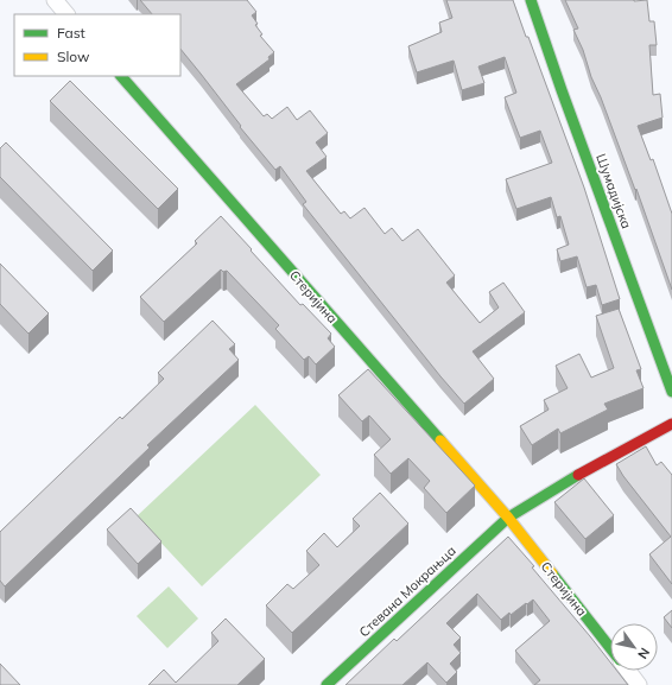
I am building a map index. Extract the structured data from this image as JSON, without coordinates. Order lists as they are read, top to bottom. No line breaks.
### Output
{"streets":{"street":["Шумадијска","Стеријина","Стевана Мокрањца"]},"crossings":[["Стеријина","Стевана Мокрањца"]],"legend":["Fast","Slow"],"north":"bottom right"}
